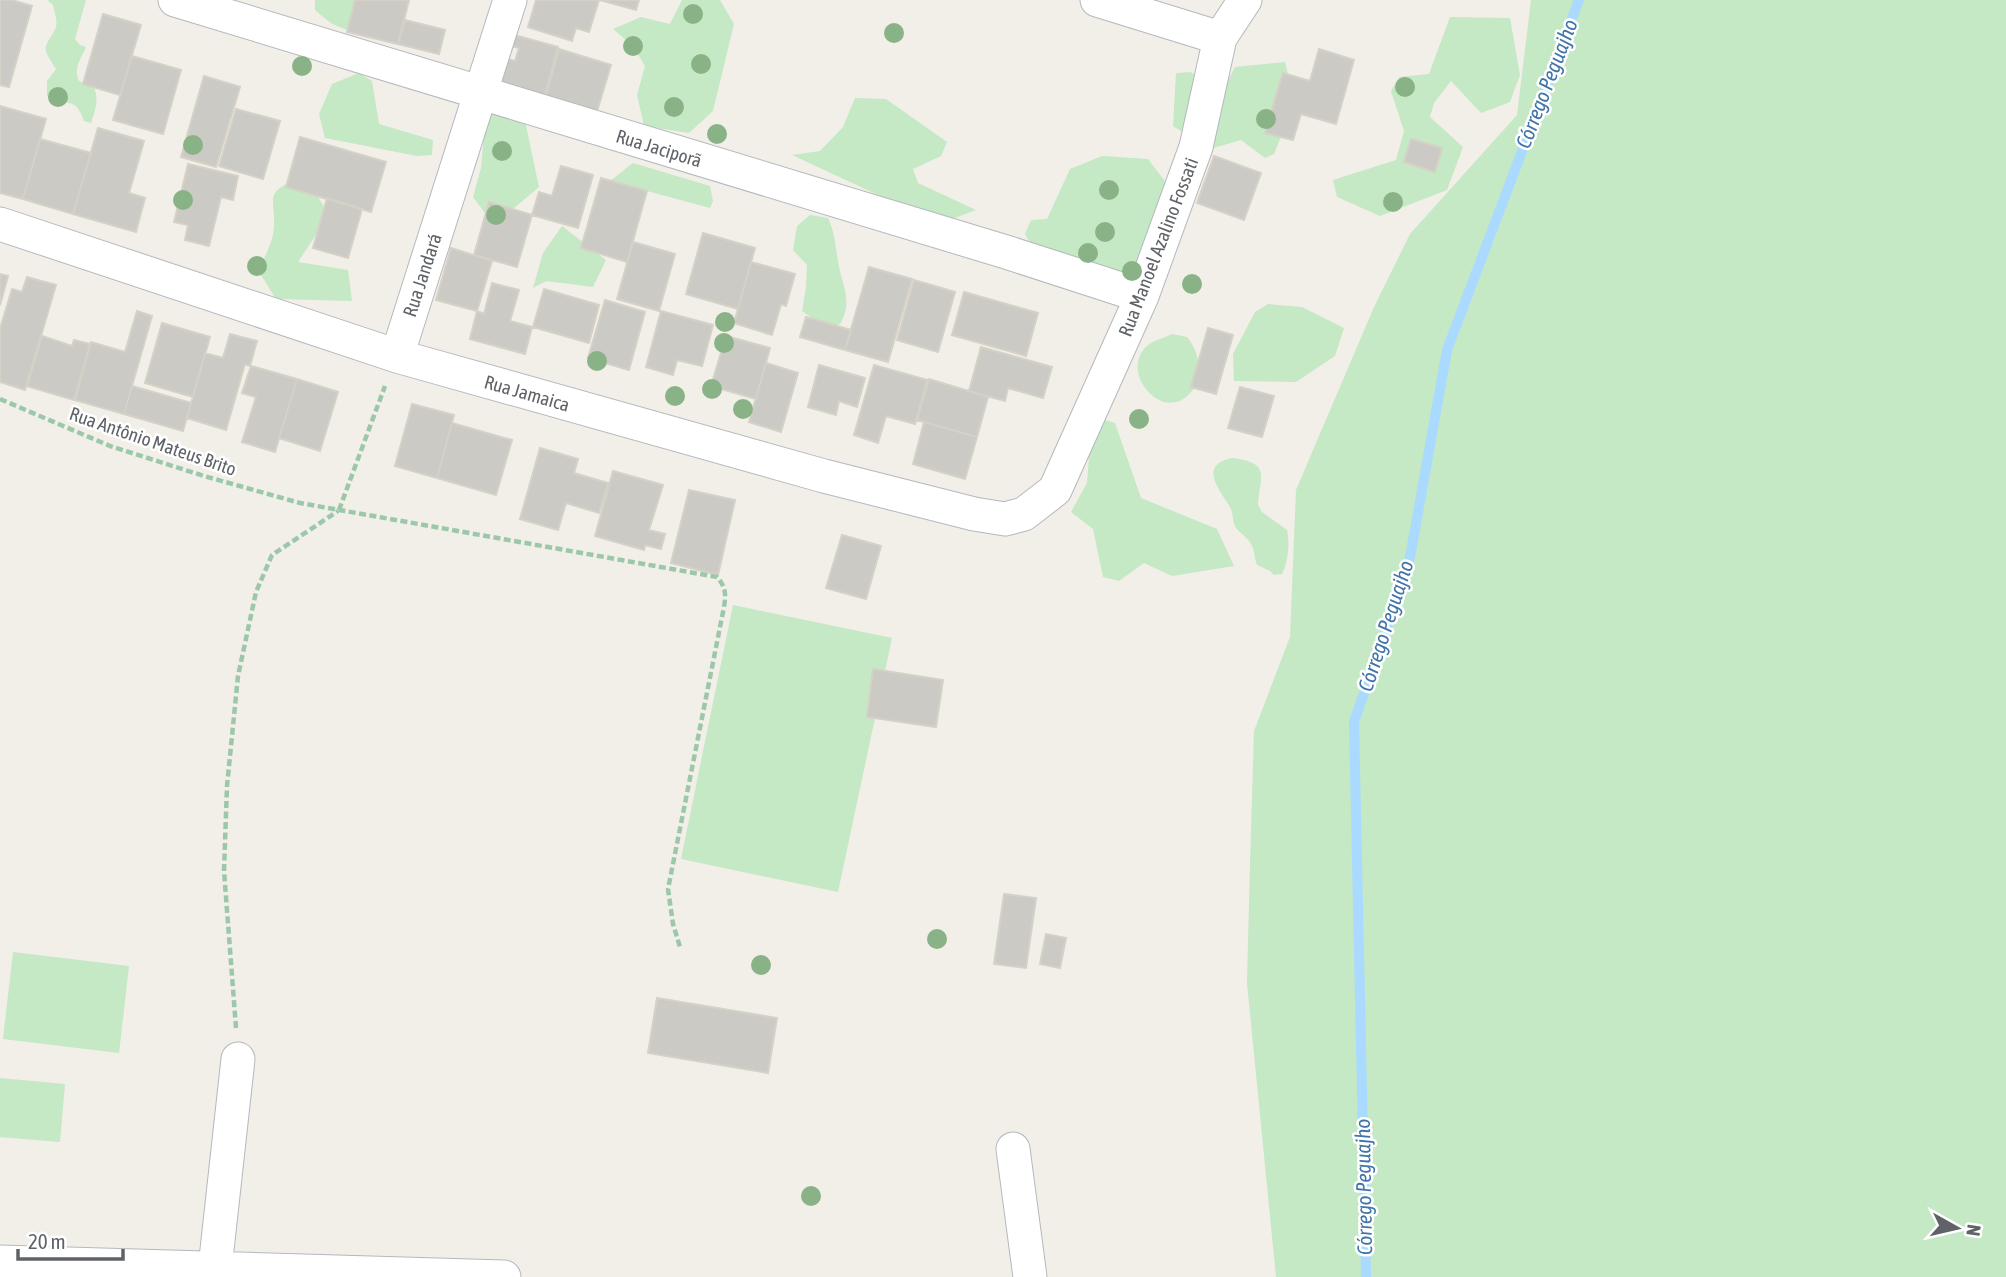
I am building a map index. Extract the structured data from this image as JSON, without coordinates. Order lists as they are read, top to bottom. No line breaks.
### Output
{"streets":{"street":["Rua Jaciporã","Rua Manoel Azalino Fossati","Rua Jandará","Rua Jamaica"],"path":["Rua Antônio Mateus Brito"]},"crossings":[["Rua Jaciporã","Rua Manoel Azalino Fossati"],["Rua Jaciporã","Rua Jandará"],["Rua Manoel Azalino Fossati","Rua Jamaica"],["Rua Jandará","Rua Jamaica"]],"water":["Córrego Peguajho"],"scale_bar":"20 m","north":"right"}
